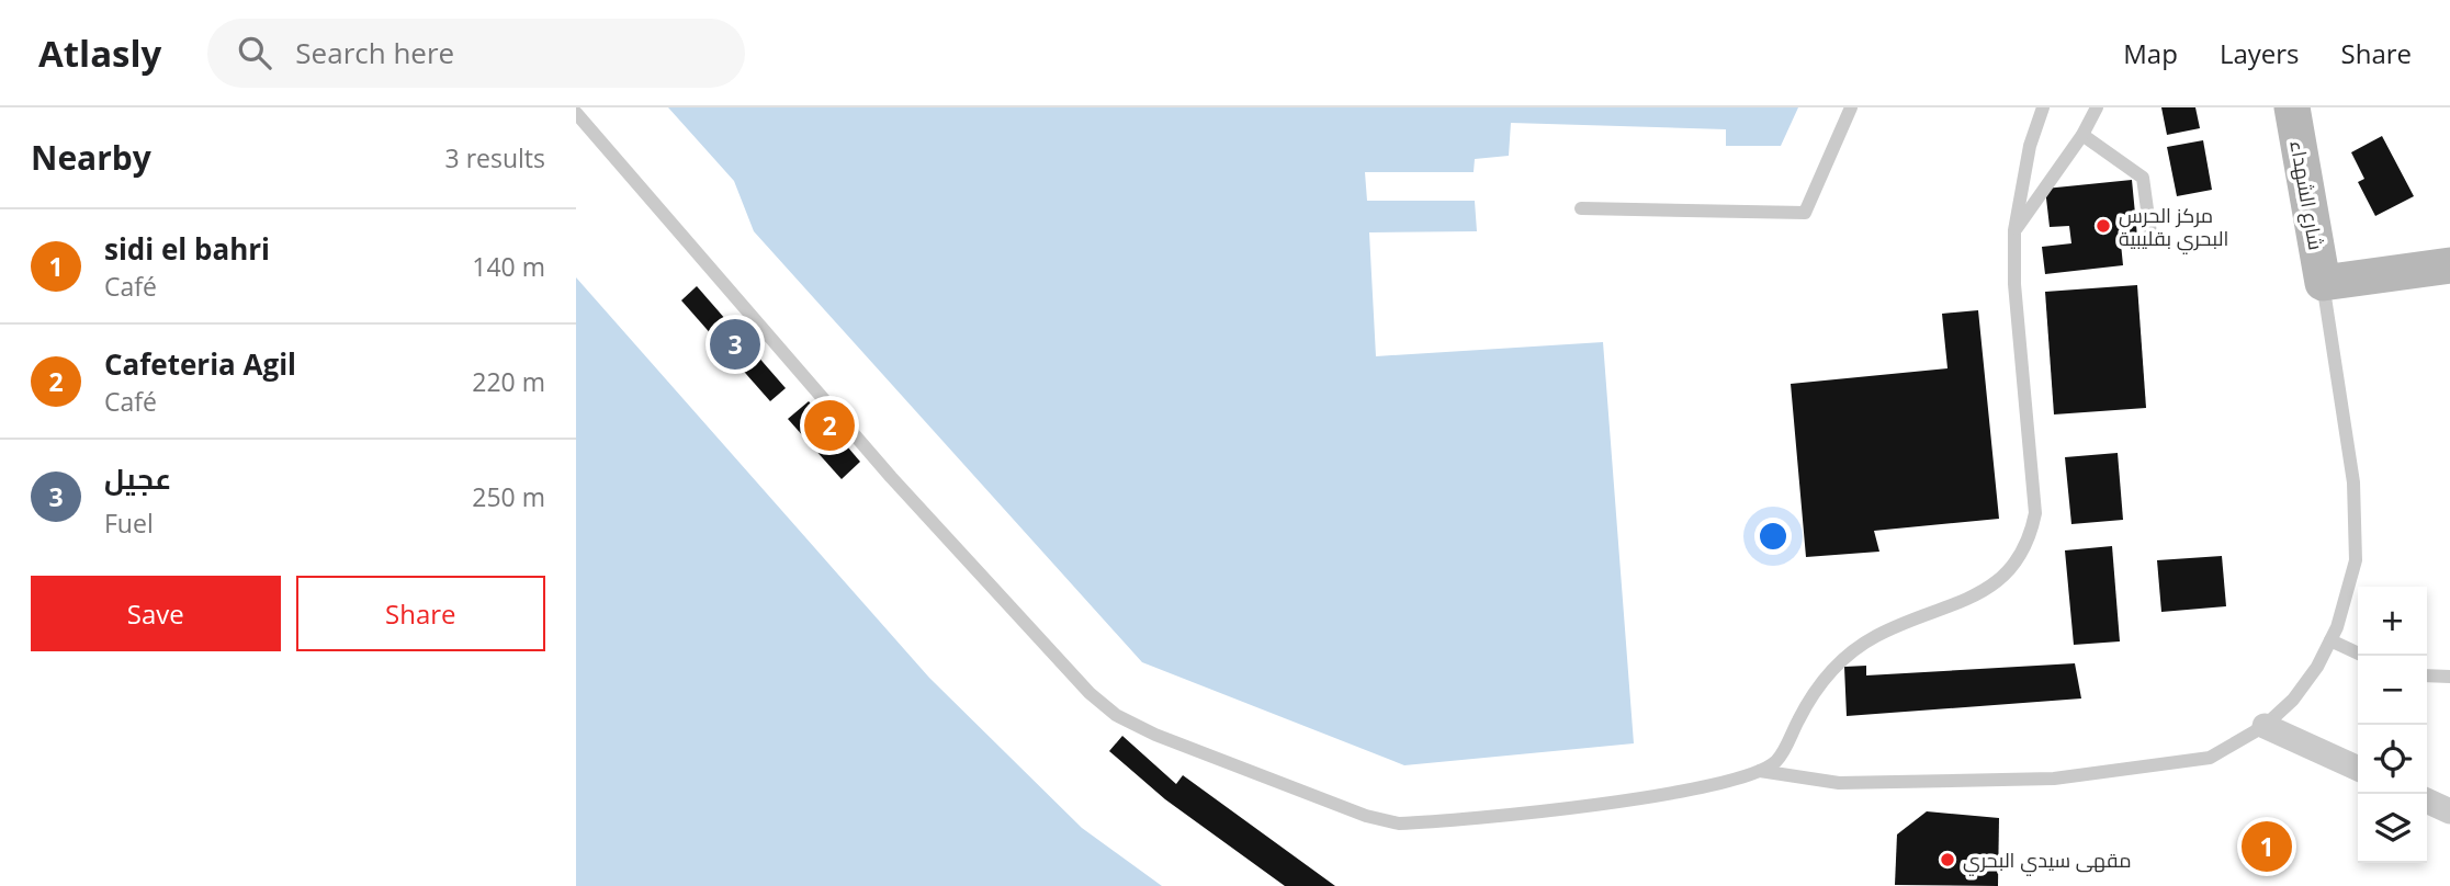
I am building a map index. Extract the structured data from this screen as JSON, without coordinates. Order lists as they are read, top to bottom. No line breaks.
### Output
{"streets":{"street":["شارع الشهداء"]},"places":["مركز الحرس البحري بقليبية","مقهى سيدي البحري"],"page":{"header":"Atlasly","search":"Search here","nav":["Map","Layers","Share"],"heading":["Nearby","3 results"],"list":[{"mark":"1","name":"sidi el bahri","note":"Café","value":"140 m"},{"mark":"2","name":"Cafeteria Agil","note":"Café","value":"220 m"},{"mark":"3","name":"عجيل","note":"Fuel","value":"250 m"}],"pins":["3","2","1"],"buttons":["Save","Share"],"map_buttons":["+","−"]}}
